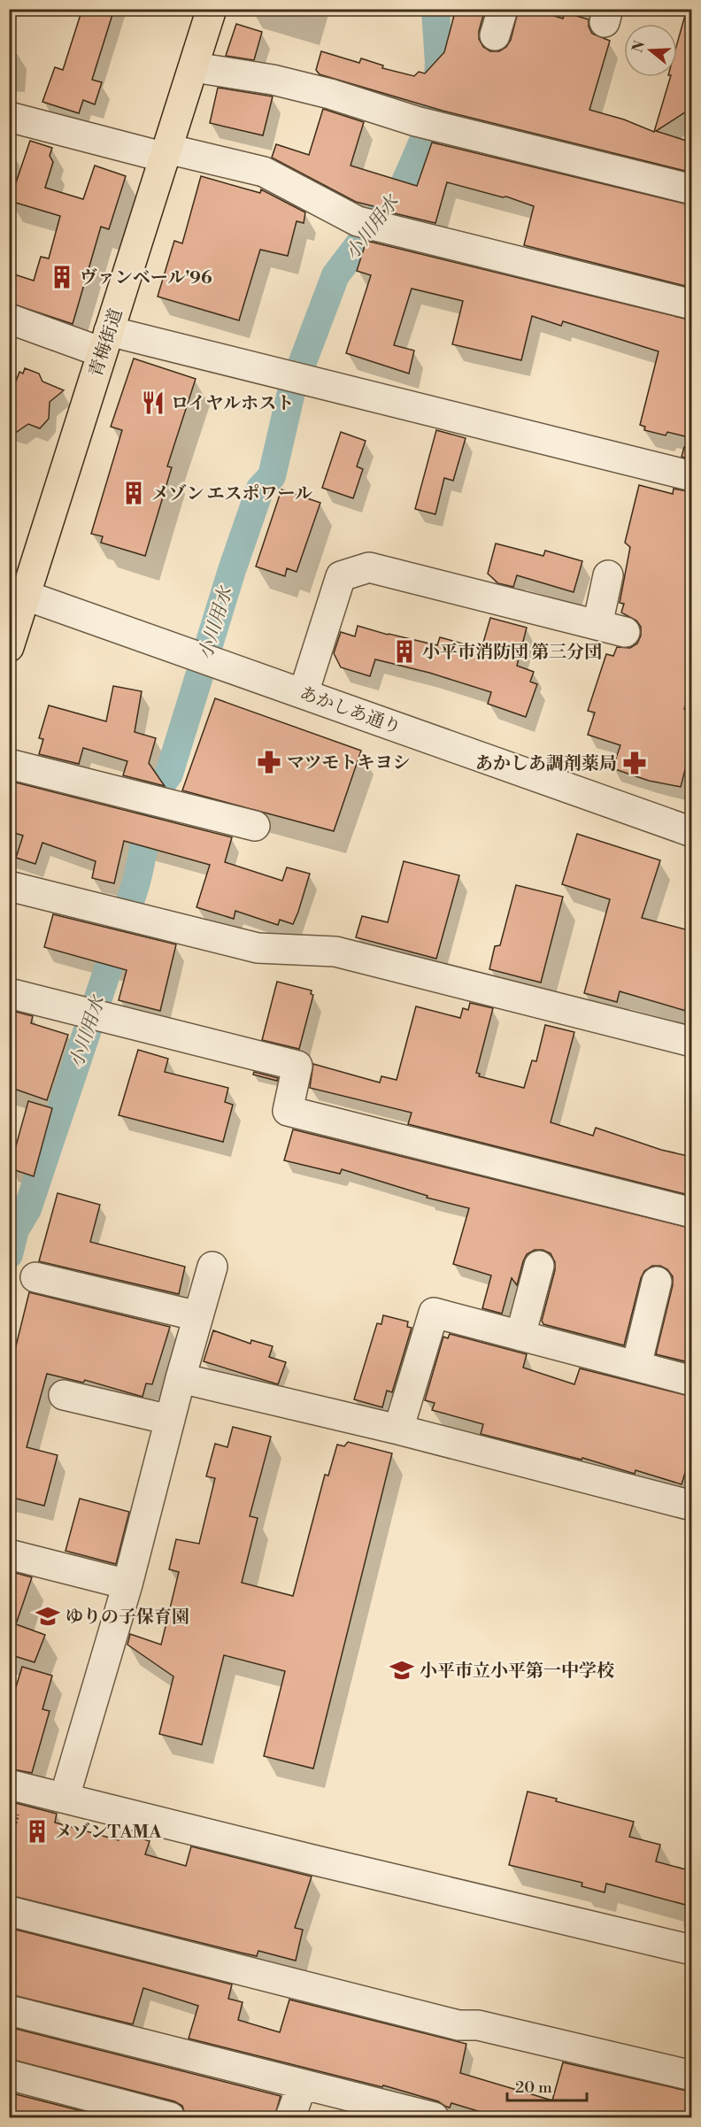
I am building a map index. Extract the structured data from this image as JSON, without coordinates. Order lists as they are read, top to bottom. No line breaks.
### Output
{"streets":{"main road":["青梅街道"],"street":["あかしあ通り"]},"crossings":[["青梅街道","あかしあ通り"]],"water":["小川用水"],"places":{"building":["ヴァンベール'96","メゾン エスポワール","小平市消防団 第三分団","メゾンTAMA"],"restaurant":["ロイヤルホスト"],"pharmacy":["マツモトキヨシ","あかしあ調剤薬局"],"school or university":["ゆりの子保育園","小平市立小平第一中学校"]},"scale_bar":"20 m","north":"left"}
